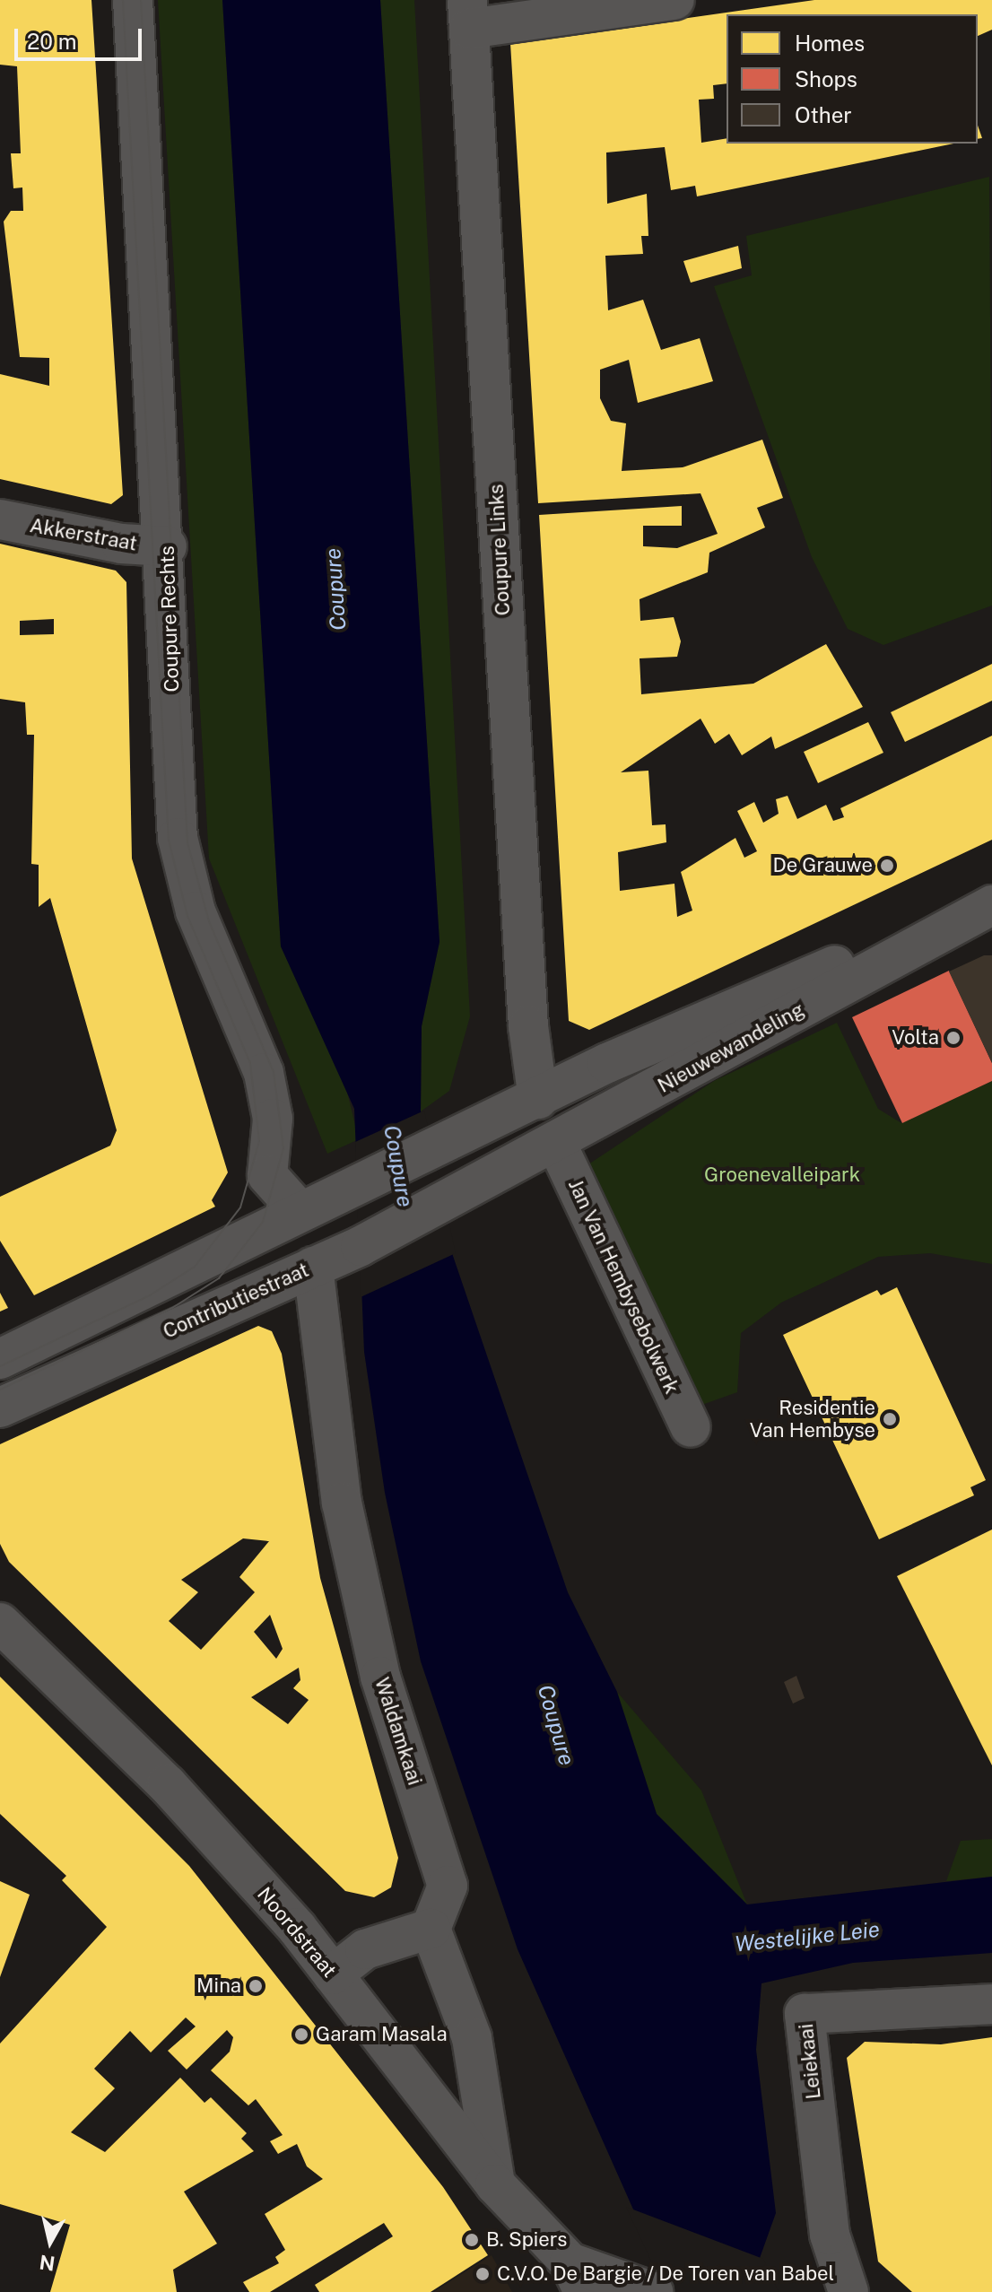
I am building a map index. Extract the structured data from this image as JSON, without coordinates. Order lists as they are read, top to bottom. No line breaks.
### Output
{"streets":{"street":["Akkerstraat","Coupure Links","Coupure Rechts","Nieuwewandeling","Jan Van Hembysebolwerk","Contributiestraat","Waldamkaai","Noordstraat","Leiekaai"]},"crossings":[["Akkerstraat","Coupure Rechts"],["Coupure Links","Nieuwewandeling"],["Coupure Rechts","Nieuwewandeling"],["Nieuwewandeling","Jan Van Hembysebolwerk"],["Nieuwewandeling","Contributiestraat"],["Contributiestraat","Waldamkaai"]],"water":["Coupure","Westelijke Leie"],"parks":["Groenevalleipark"],"places":["De Grauwe","Volta","Residentie Van Hembyse","Mina","Garam Masala","B. Spiers","C.V.O. De Bargie / De Toren van Babel"],"legend":["Homes","Shops","Other"],"scale_bar":"20 m","north":"bottom"}
